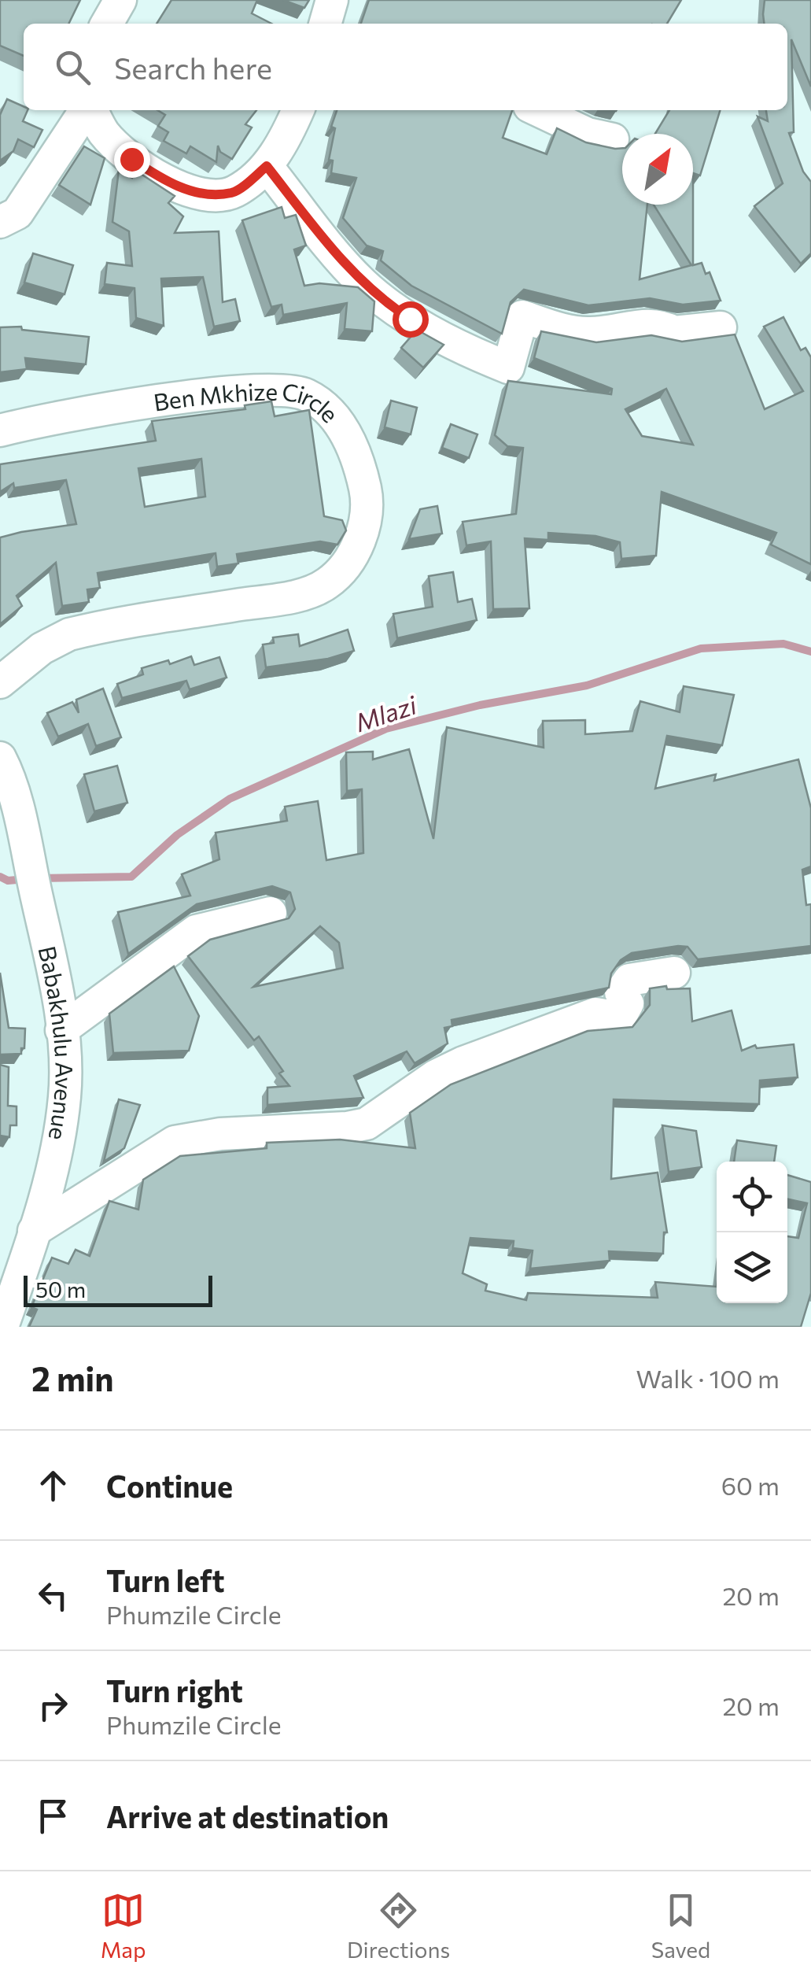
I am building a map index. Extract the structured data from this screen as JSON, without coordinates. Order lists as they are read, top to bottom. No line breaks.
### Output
{"streets":{"street":["Ben Mkhize Circle","Babakhulu Avenue"]},"water":["Mlazi"],"scale_bar":"50 m","north":"top right","page":{"search":"Search here","scale":"50 m","heading":["2 min","Walk · 100 m"],"list":[["Continue","60 m"],["Turn left","Phumzile Circle","20 m"],["Turn right","Phumzile Circle","20 m"],"Arrive at destination"],"nav":["Map","Directions","Saved"]}}
